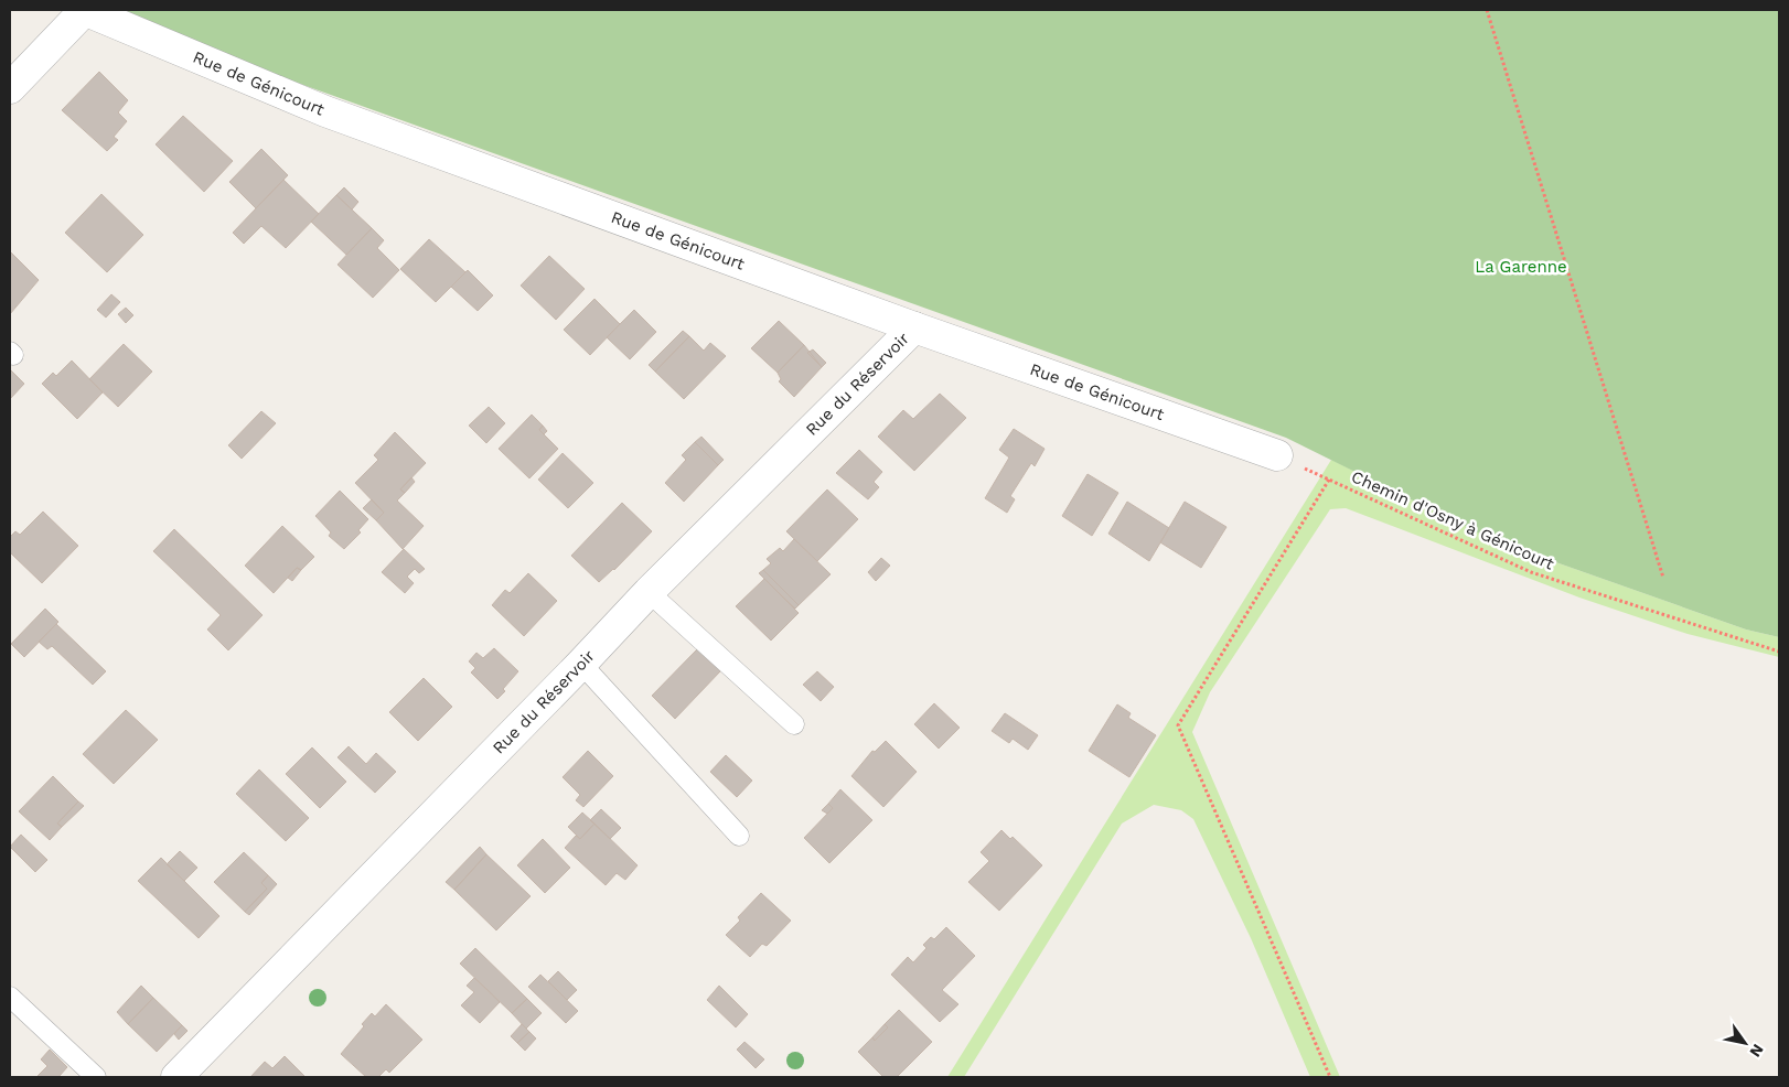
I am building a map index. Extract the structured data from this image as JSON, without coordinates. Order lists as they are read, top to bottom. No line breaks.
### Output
{"streets":{"street":["Rue de Génicourt","Rue du Réservoir"],"path":["Chemin d'Osny à Génicourt"]},"crossings":[["Rue de Génicourt","Rue du Réservoir"],["Rue de Génicourt","Chemin d'Osny à Génicourt"]],"parks":["La Garenne"],"north":"bottom right"}
